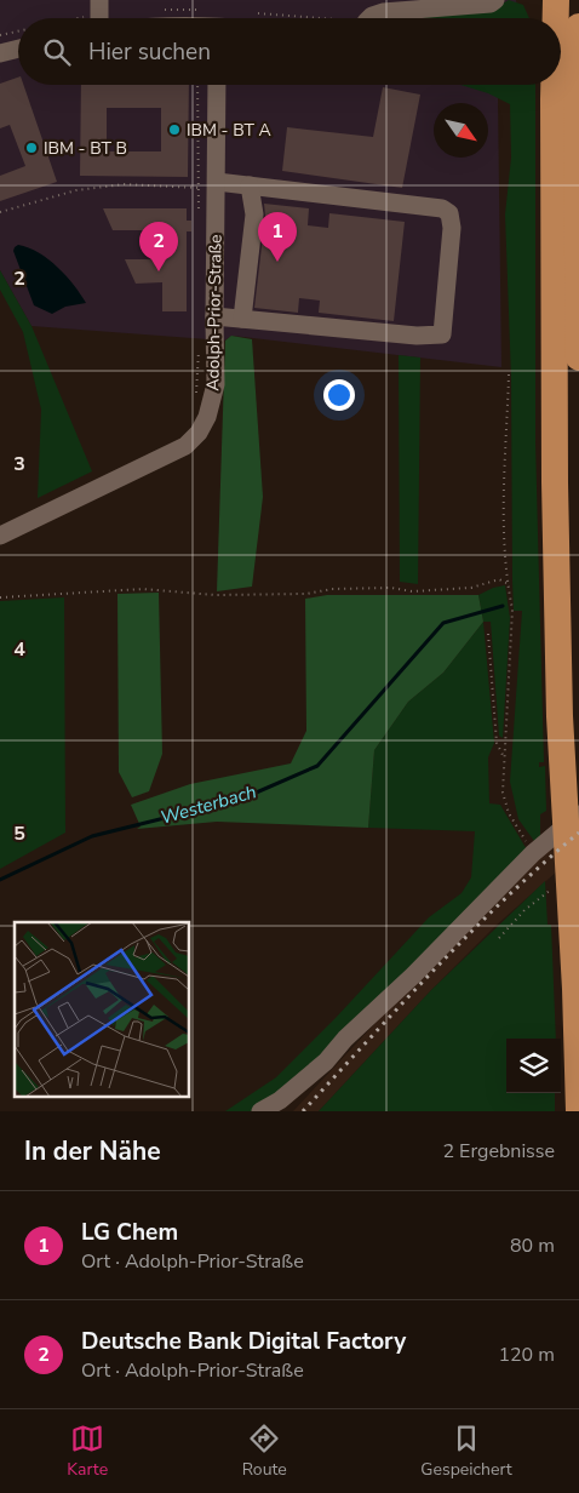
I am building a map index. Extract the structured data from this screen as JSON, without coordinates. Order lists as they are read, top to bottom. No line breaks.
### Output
{"streets":{"street":["Adolph-Prior-Straße"]},"water":["Westerbach"],"places":["IBM - BT A","IBM - BT B"],"north":"bottom right","page":{"search":"Hier suchen","pins":["1","2"],"heading":["In der Nähe","2 Ergebnisse"],"list":[{"mark":"1","name":"LG Chem","note":"Ort · Adolph-Prior-Straße","value":"80 m"},{"mark":"2","name":"Deutsche Bank Digital Factory","note":"Ort · Adolph-Prior-Straße","value":"120 m"}],"nav":["Karte","Route","Gespeichert"]},"grid":{"rows":["2","3","4","5"]}}
